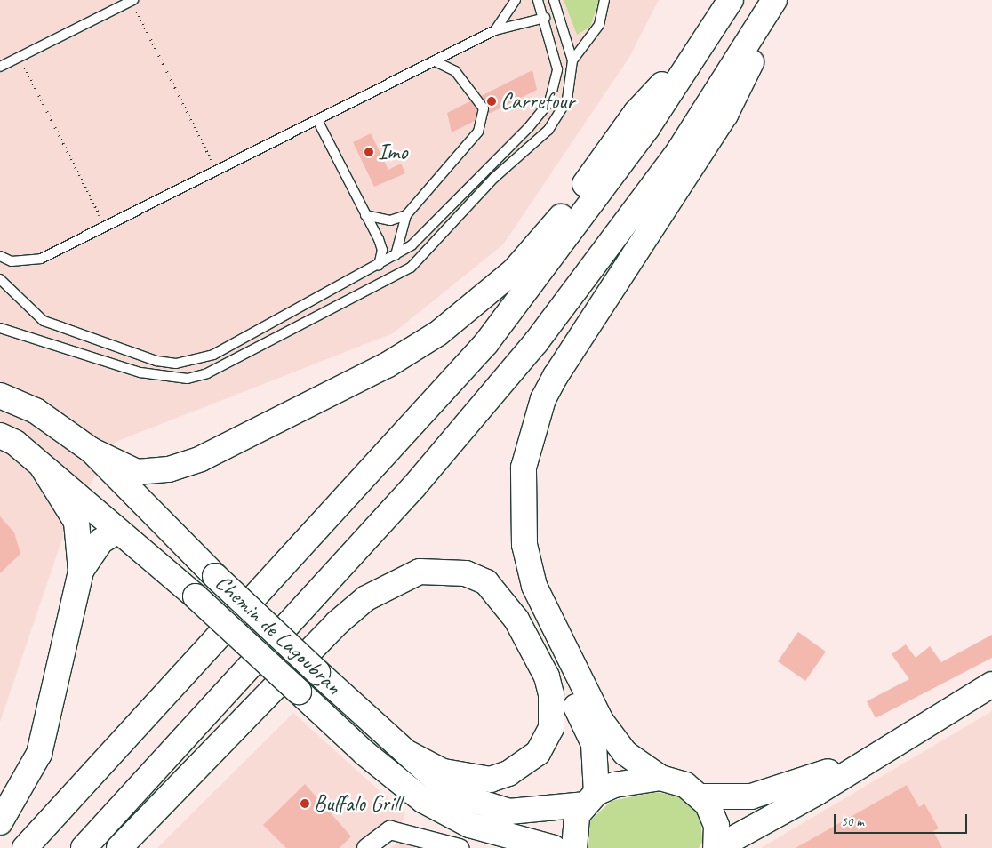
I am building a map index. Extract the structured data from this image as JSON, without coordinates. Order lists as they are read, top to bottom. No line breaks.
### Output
{"streets":{"main road":["Chemin de Lagoubran"]},"places":["Carrefour","Imo","Buffalo Grill"],"scale_bar":"50 m"}
